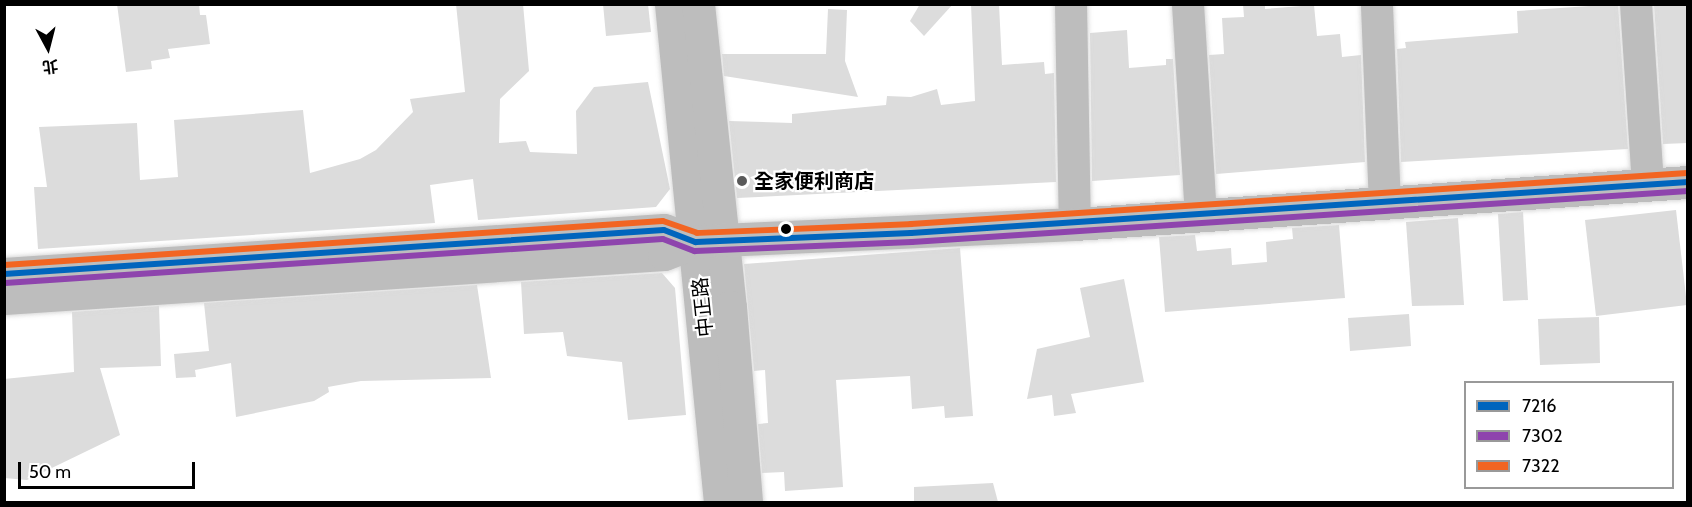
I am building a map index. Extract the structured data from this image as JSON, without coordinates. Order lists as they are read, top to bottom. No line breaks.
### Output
{"streets":{"main road":["中正路"]},"places":["全家便利商店"],"lines":["transit line 7322","transit line 7216","transit line 7302"],"legend":["7216","7302","7322"],"scale_bar":"50 m","north":"bottom"}
